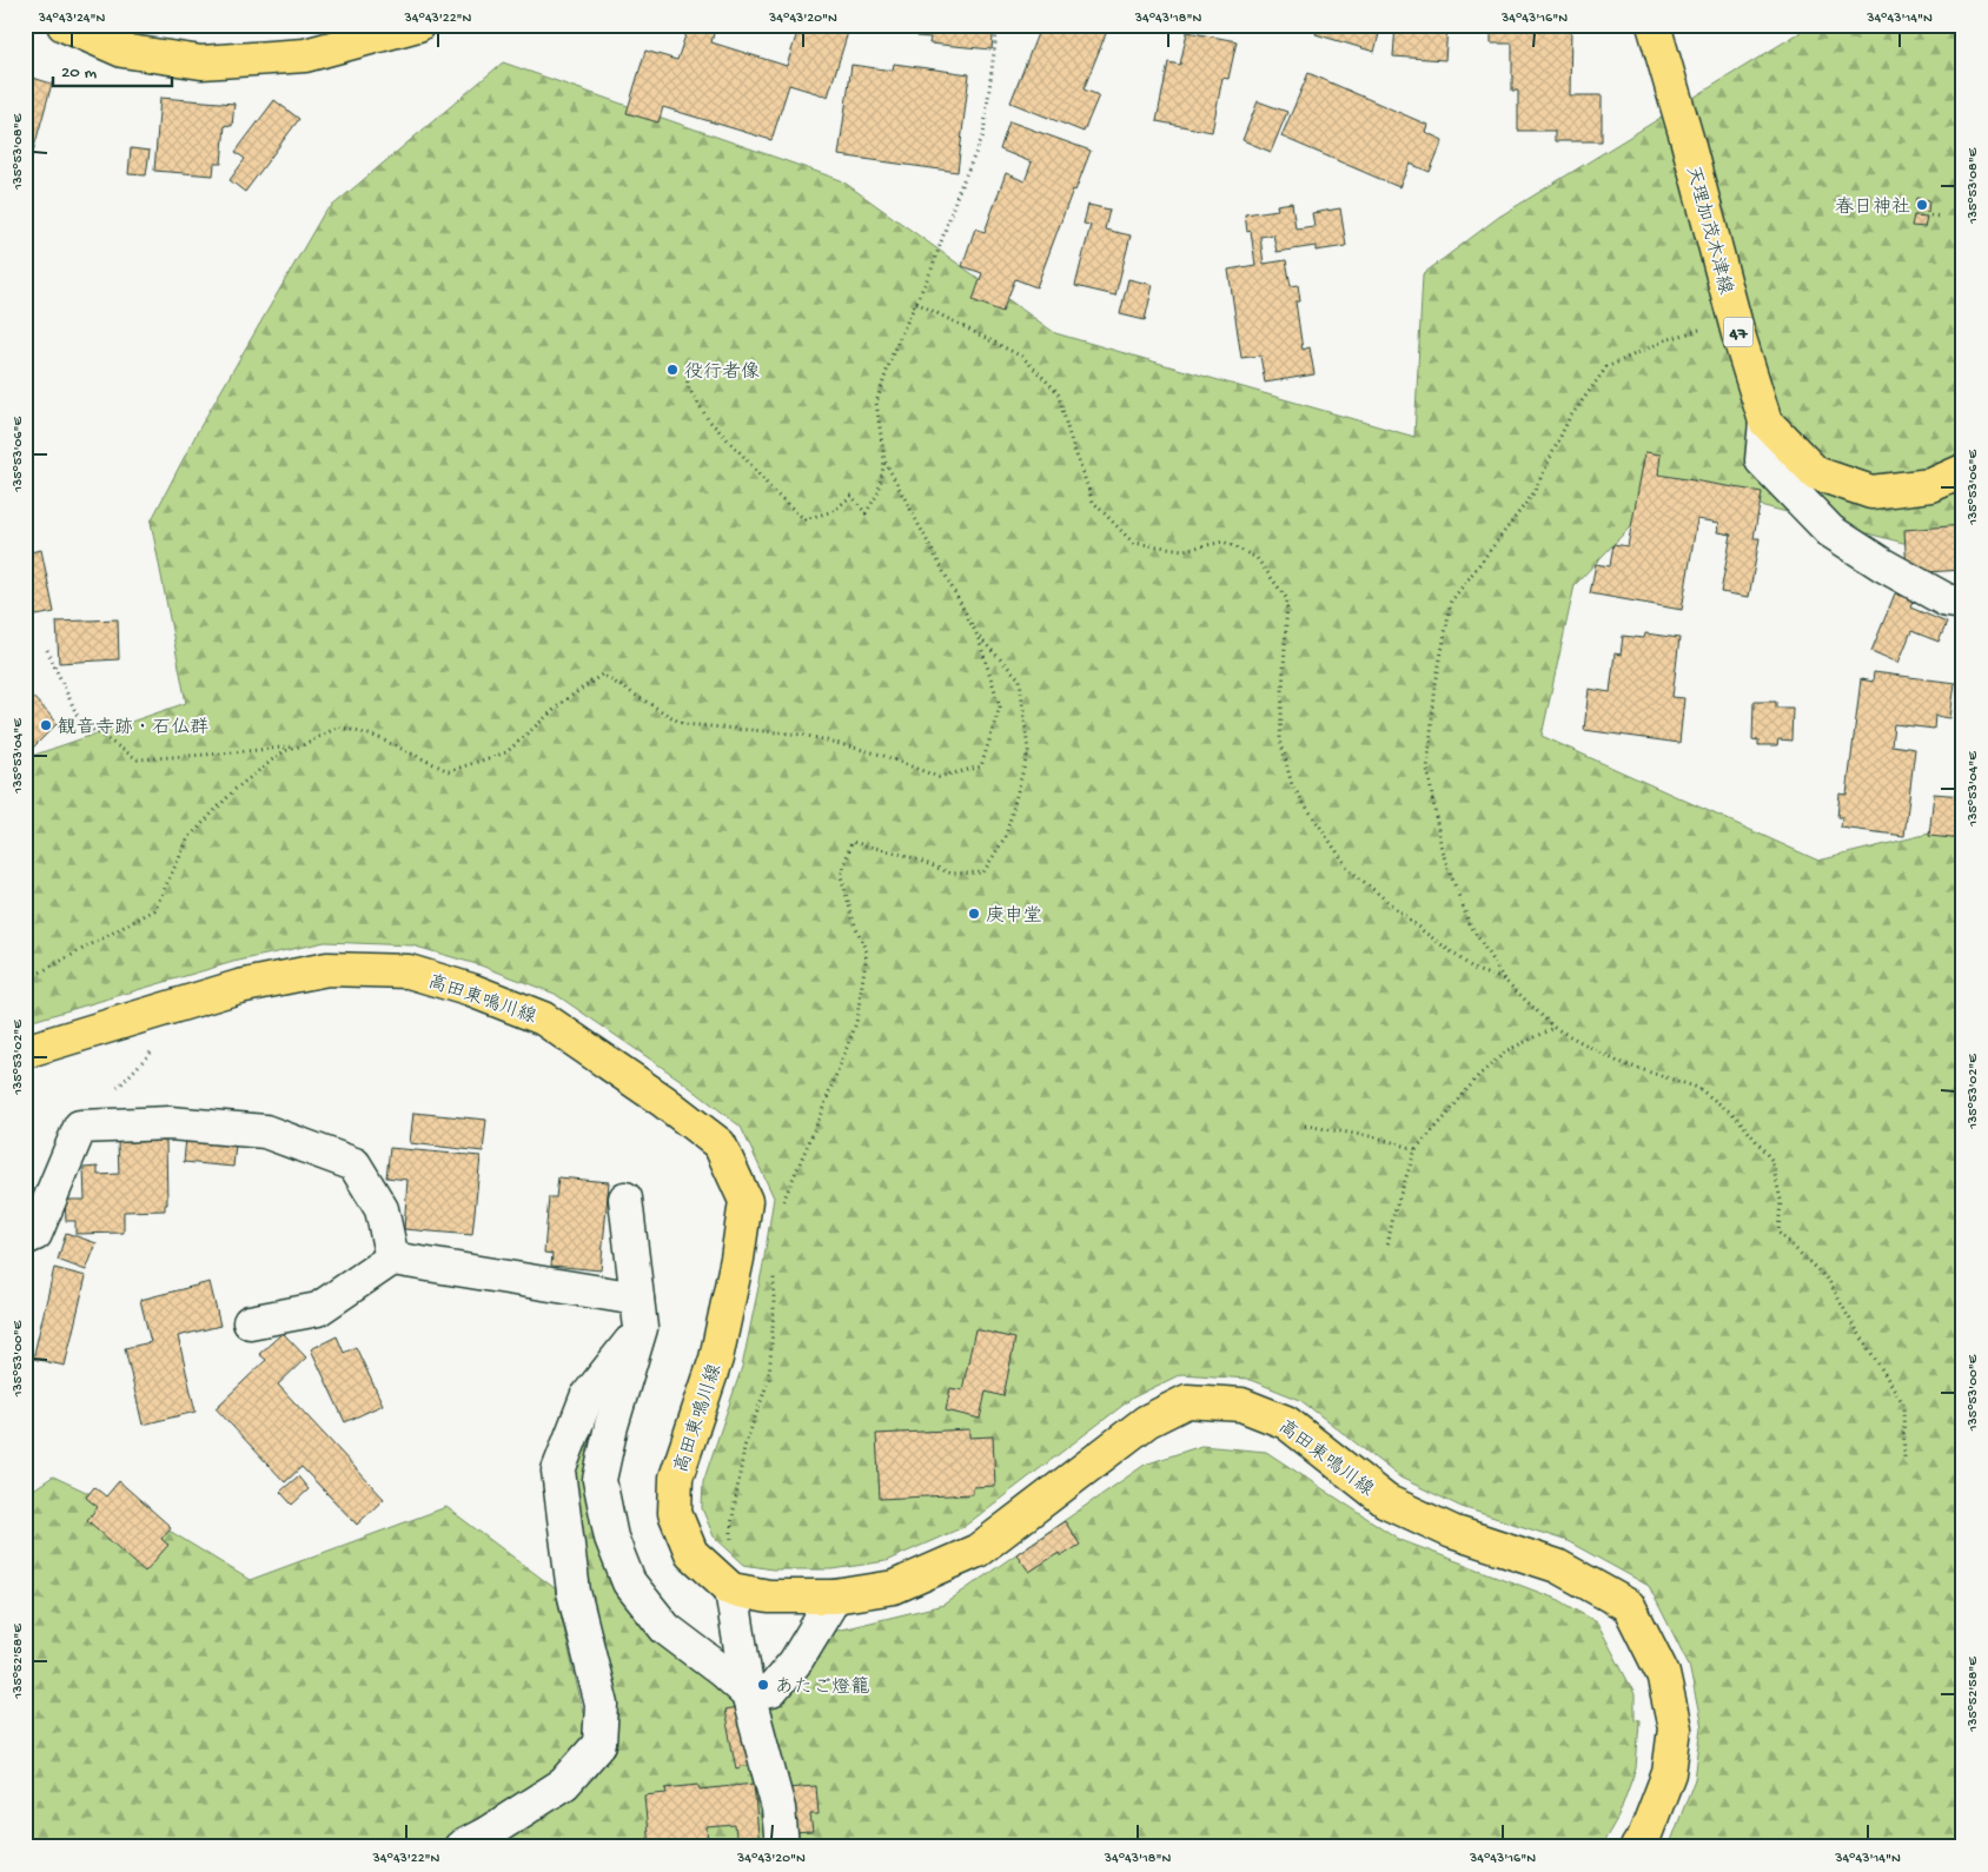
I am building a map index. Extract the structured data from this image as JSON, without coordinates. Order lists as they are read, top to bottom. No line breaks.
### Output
{"streets":{"main road":["天理加茂木津線","47","高田東鳴川線"]},"places":["春日神社","役行者像","観音寺跡・石仏群","庚申堂","あたご燈籠"],"scale_bar":"20 m","coordinates":["34°43'24\"N","34°43'22\"N","34°43'20\"N","34°43'18\"N","34°43'16\"N","34°43'14\"N","135°53'08\"E","135°53'06\"E","135°53'04\"E","135°53'02\"E","135°53'00\"E","135°52'58\"E"]}
